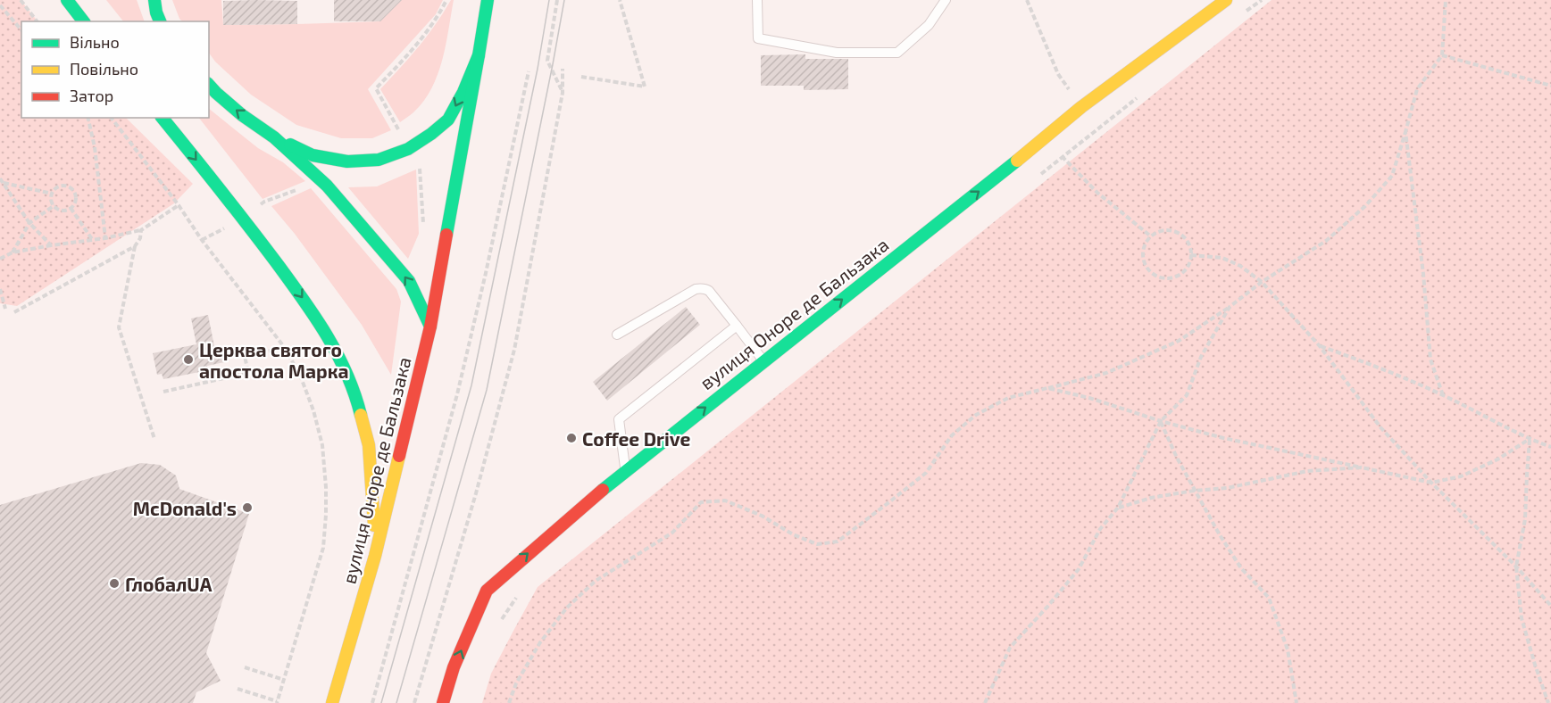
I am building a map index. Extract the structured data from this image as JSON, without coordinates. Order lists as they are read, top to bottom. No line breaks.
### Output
{"streets":{"street":["вулиця Оноре де Бальзака"]},"one_way":["вулиця Оноре де Бальзака"],"places":["Церква святого апостола Марка","Coffee Drive","McDonald's","ГлобалUA"],"legend":["Вільно","Повільно","Затор"]}
